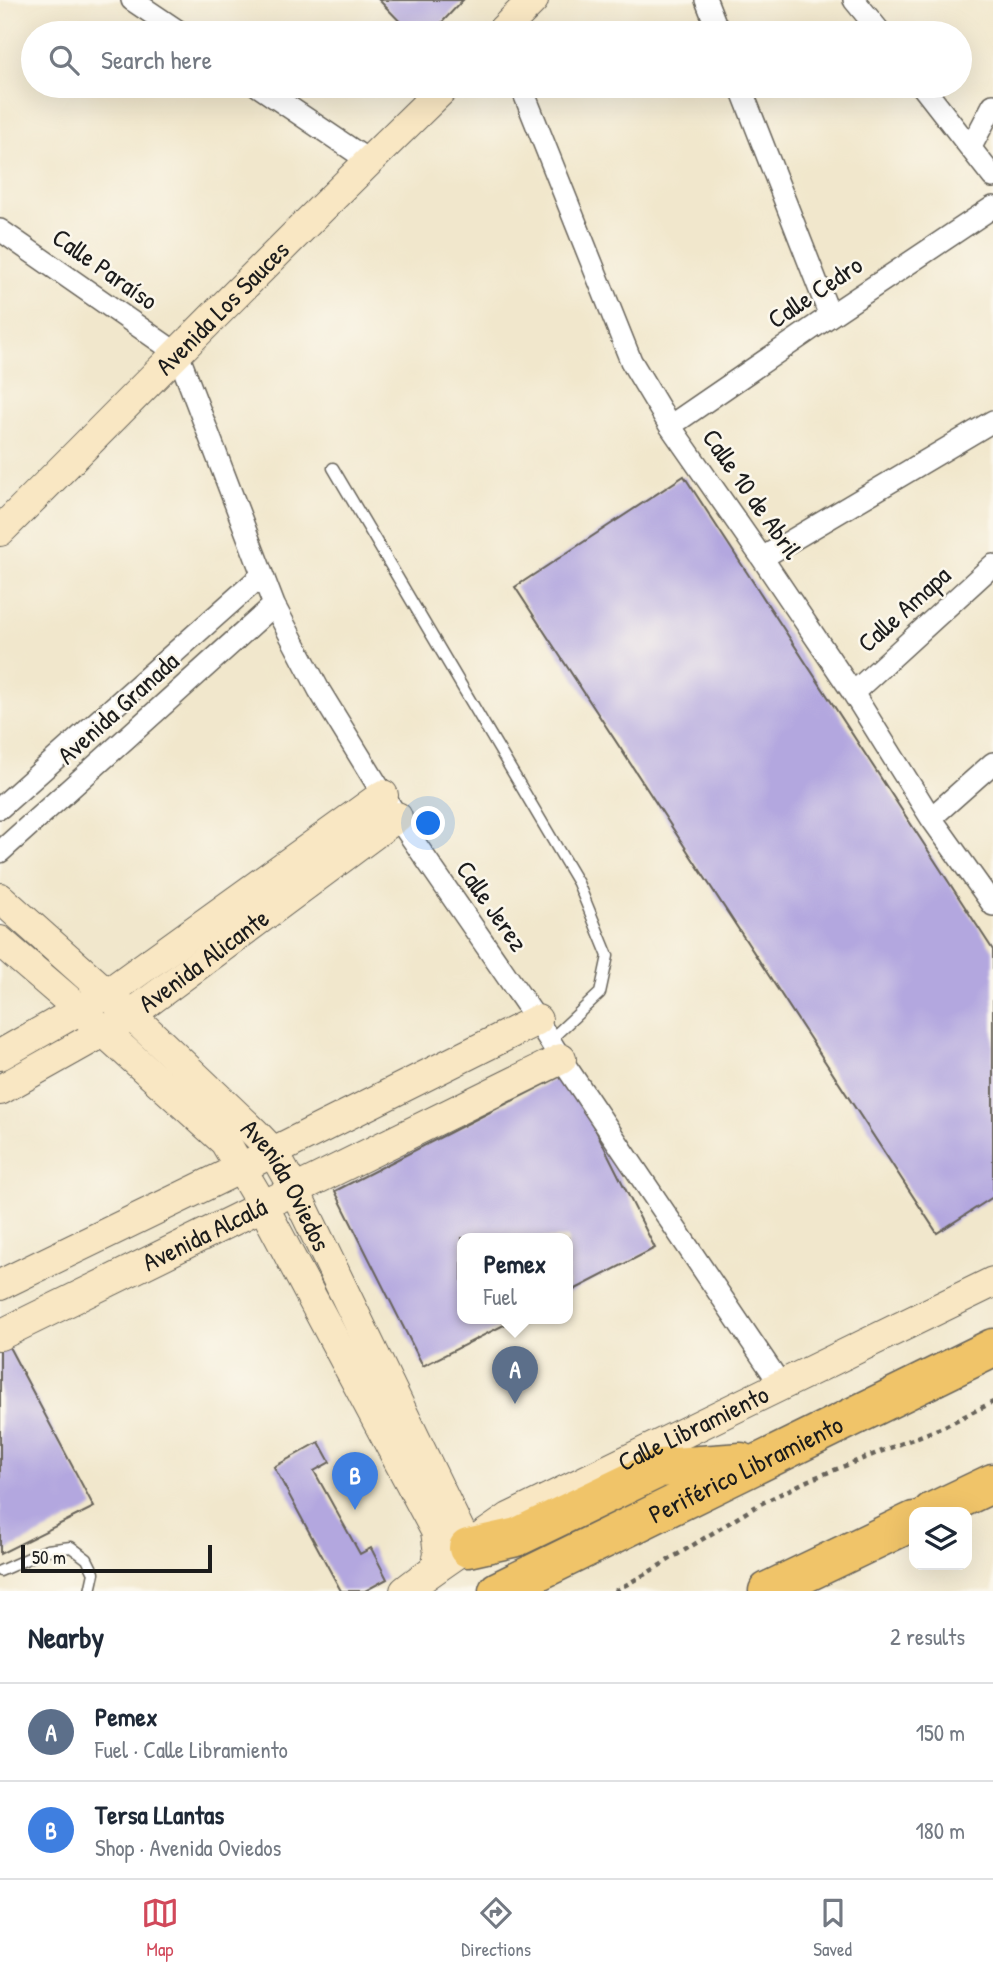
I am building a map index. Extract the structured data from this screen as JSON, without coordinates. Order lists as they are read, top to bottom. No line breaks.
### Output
{"streets":{"highway":["Periférico Libramiento"],"street":["Calle Paraíso","Calle Cedro","Avenida Los Sauces","Calle 10 de Abril","Calle Amapa","Avenida Granada","Calle Jerez","Avenida Alicante","Avenida Oviedos","Avenida Alcalá","Calle Libramiento"]},"crossings":[["Calle Paraíso","Avenida Los Sauces"],["Calle Paraíso","Calle Jerez"],["Calle Cedro","Calle 10 de Abril"],["Avenida Los Sauces","Calle Jerez"],["Calle 10 de Abril","Calle Amapa"],["Avenida Granada","Calle Jerez"],["Calle Jerez","Avenida Alicante"],["Calle Jerez","Avenida Alcalá"],["Calle Jerez","Calle Libramiento"],["Avenida Alicante","Avenida Oviedos"],["Avenida Oviedos","Avenida Alcalá"],["Avenida Oviedos","Calle Libramiento"]],"scale_bar":"50 m","page":{"search":"Search here","popup":["Pemex","Fuel"],"pins":["A","B"],"scale":"50 m","heading":["Nearby","2 results"],"list":[{"mark":"A","name":"Pemex","note":"Fuel · Calle Libramiento","value":"150 m"},{"mark":"B","name":"Tersa LLantas","note":"Shop · Avenida Oviedos","value":"180 m"}],"nav":["Map","Directions","Saved"]}}
